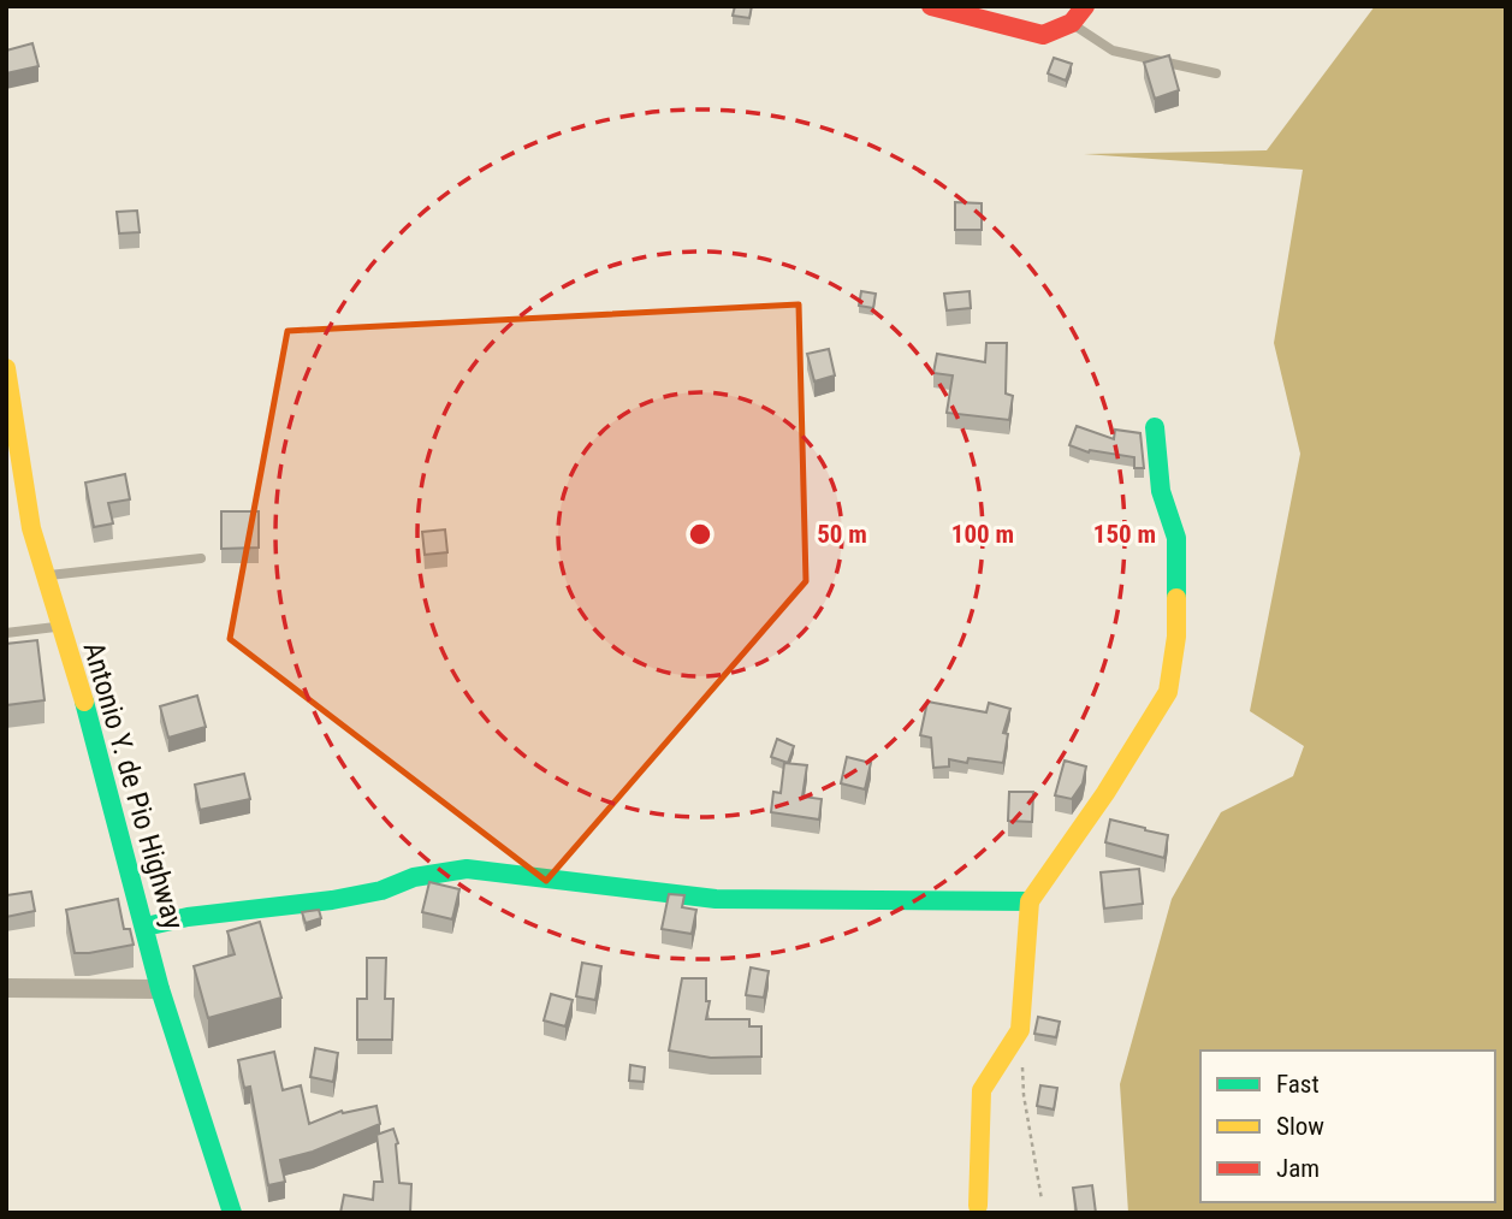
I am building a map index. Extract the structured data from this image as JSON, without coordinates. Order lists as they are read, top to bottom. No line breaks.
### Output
{"streets":{"main road":["Antonio Y. de Pio Highway"]},"legend":["Fast","Slow","Jam"],"rings":["50 m","100 m","150 m"]}
